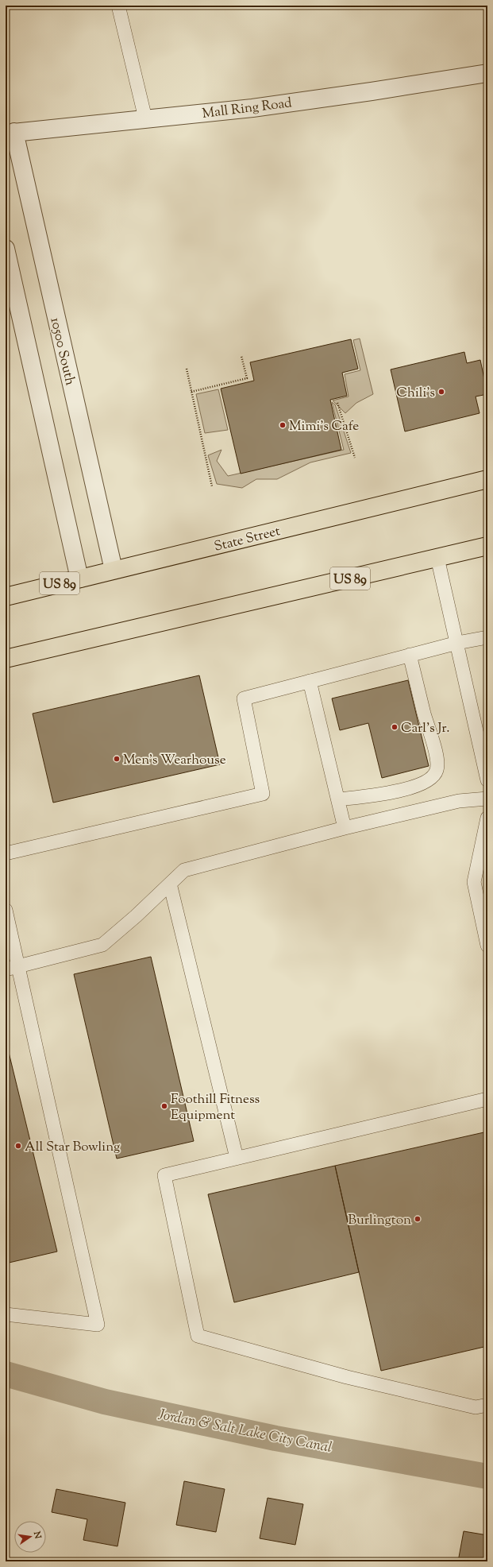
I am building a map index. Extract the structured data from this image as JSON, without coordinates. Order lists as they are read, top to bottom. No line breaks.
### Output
{"streets":{"main road":["State Street","US 89"],"street":["Mall Ring Road","10500 South"]},"crossings":[["Mall Ring Road","10500 South"],["10500 South","State Street"]],"water":["Jordan & Salt Lake City Canal"],"places":["Chili's","Mimi's Cafe","Carl's Jr.","Men's Wearhouse","Foothill Fitness Equipment","All Star Bowling","Burlington"],"north":"right"}
